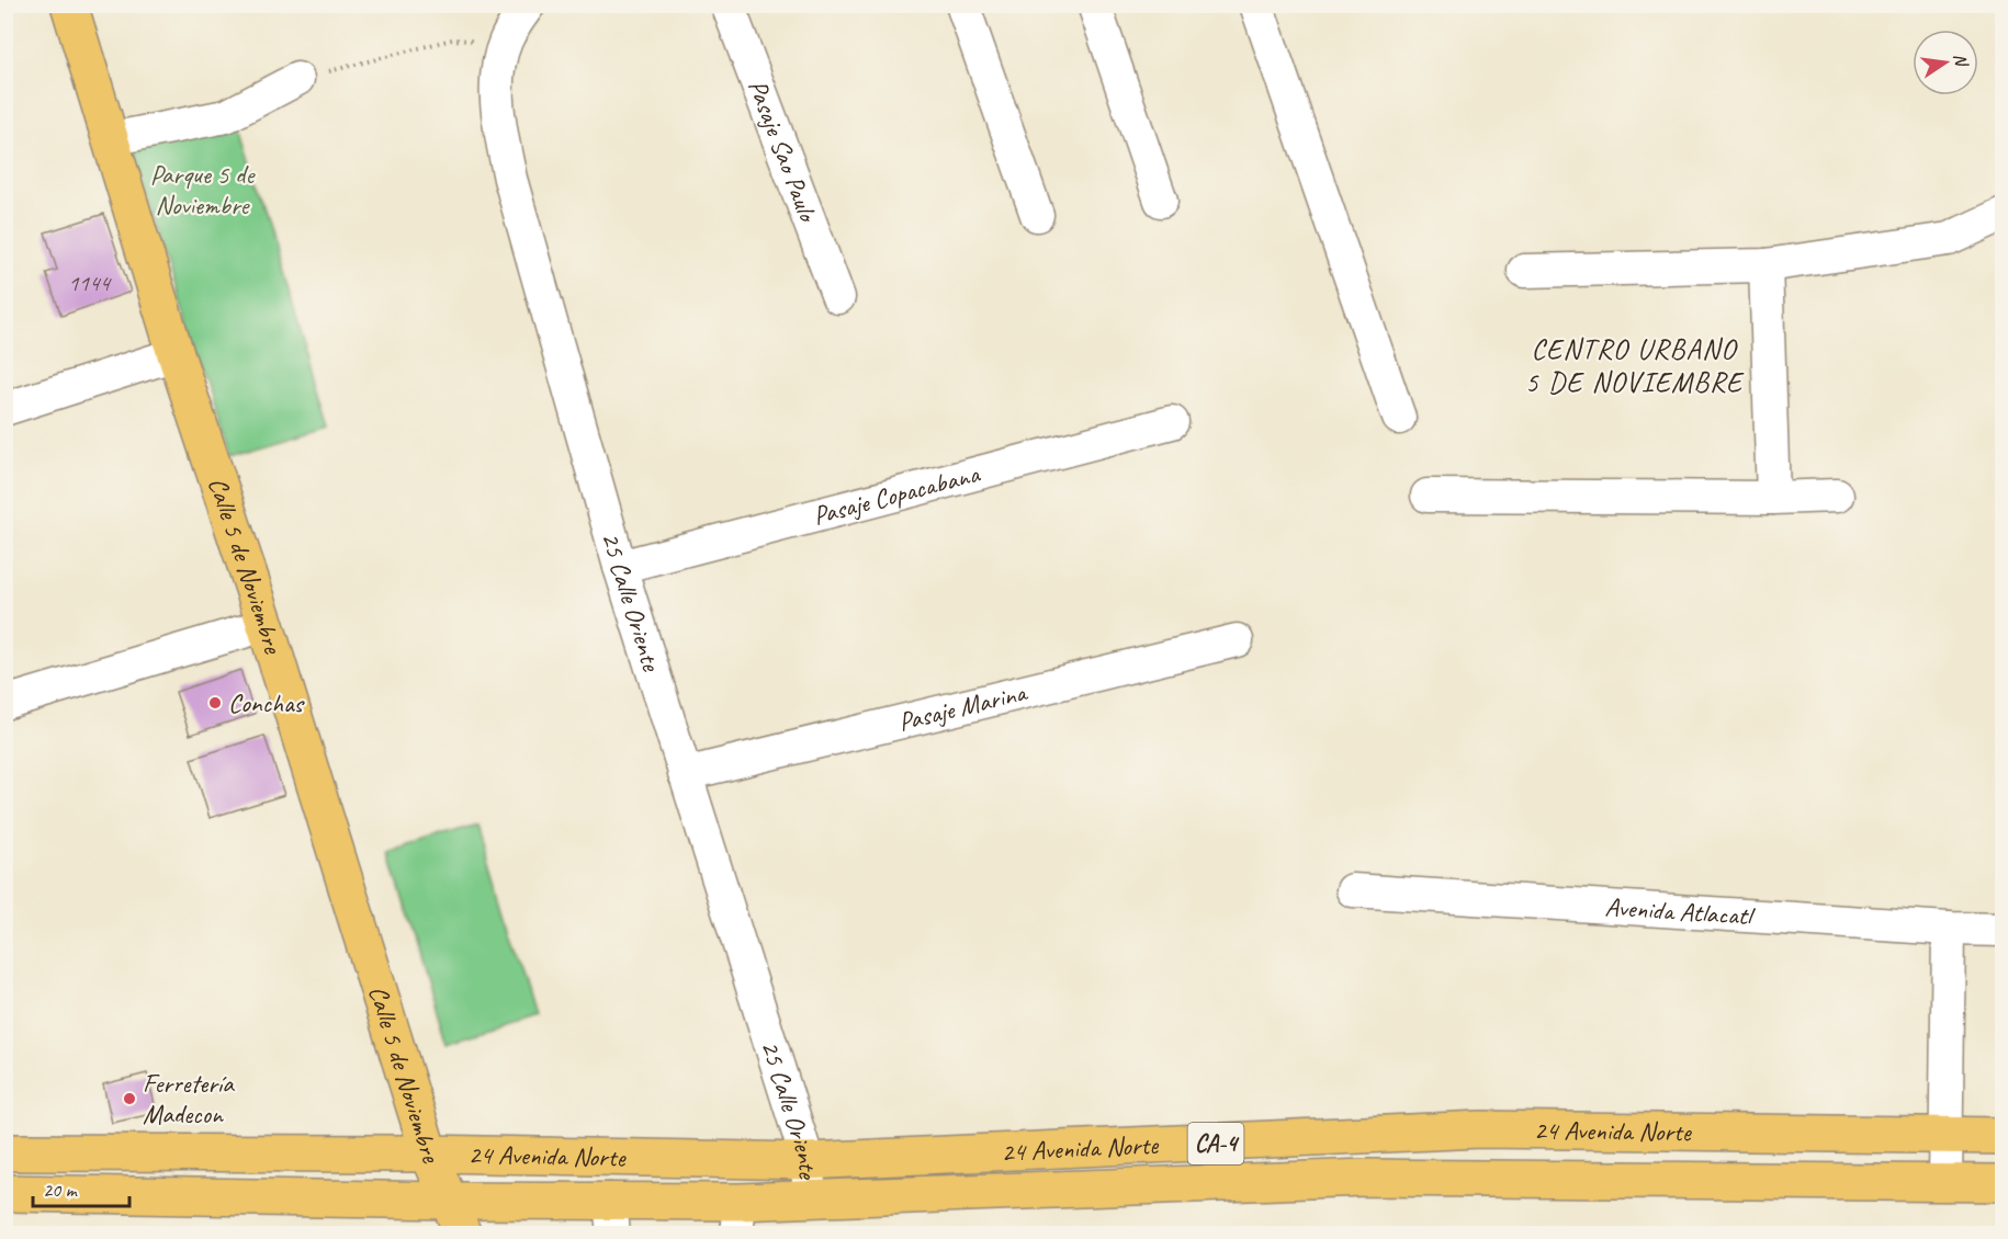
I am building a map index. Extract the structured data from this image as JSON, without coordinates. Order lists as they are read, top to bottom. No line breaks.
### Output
{"streets":{"main road":["Calle 5 de Noviembre","24 Avenida Norte","CA-4"],"street":["Pasaje Sao Paulo","Pasaje Copacabana","25 Calle Oriente","Pasaje Marina","Avenida Atlacatl"]},"crossings":[["Pasaje Copacabana","25 Calle Oriente"],["Calle 5 de Noviembre","24 Avenida Norte"],["Calle 5 de Noviembre","CA-4"],["25 Calle Oriente","Pasaje Marina"],["25 Calle Oriente","24 Avenida Norte"],["24 Avenida Norte","CA-4"]],"districts":["CENTRO URBANO 5 DE NOVIEMBRE"],"parks":["Parque 5 de Noviembre"],"places":["Conchas","Ferretería Madecon"],"house_numbers":["1144"],"scale_bar":"20 m","north":"right"}
